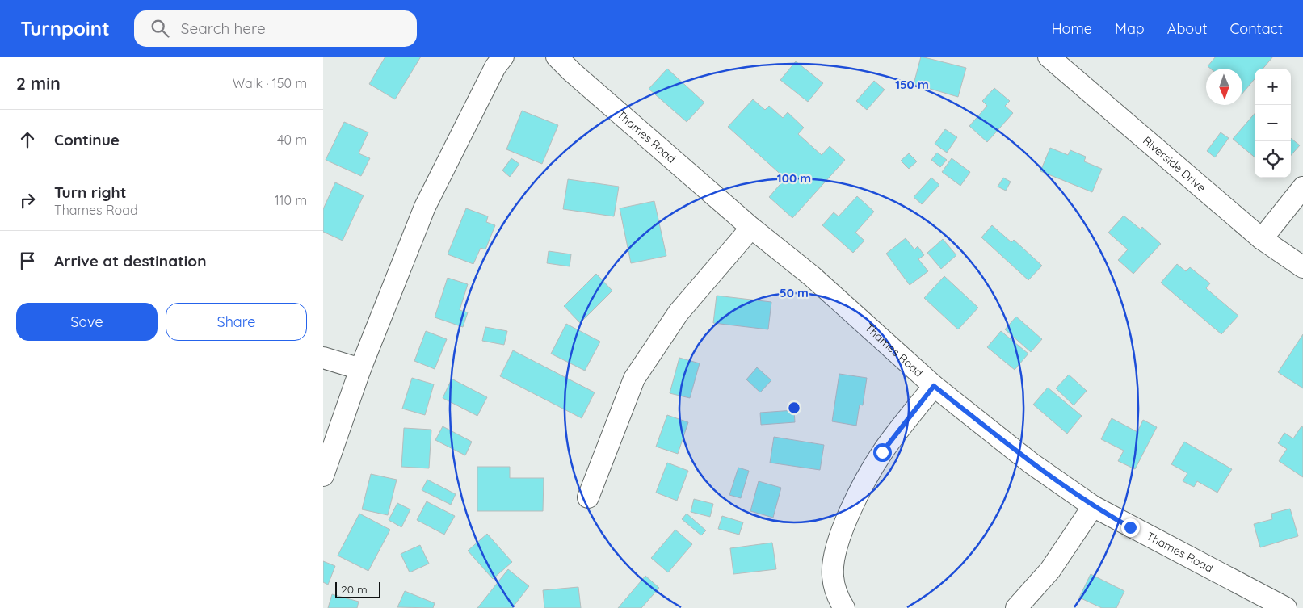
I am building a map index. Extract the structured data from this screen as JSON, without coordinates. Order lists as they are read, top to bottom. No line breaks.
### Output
{"streets":{"street":["Thames Road","Riverside Drive"]},"scale_bar":"20 m","north":"bottom","page":{"header":"Turnpoint","search":"Search here","nav":["Home","Map","About","Contact"],"heading":["2 min","Walk · 150 m"],"map_buttons":["+","−"],"list":[["Continue","40 m"],["Turn right","Thames Road","110 m"],"Arrive at destination"],"buttons":["Save","Share"],"scale":"20 m"},"rings":["150 m","100 m","50 m"]}
